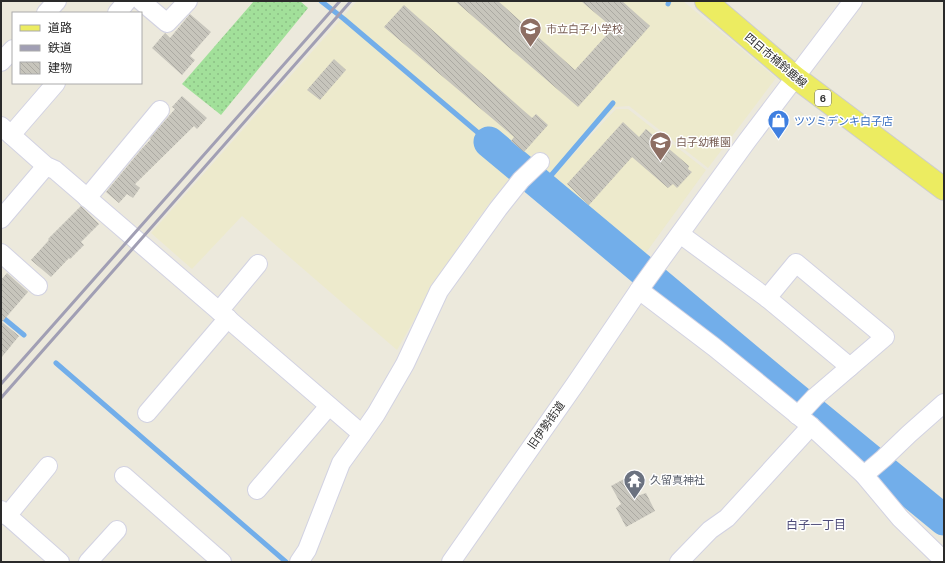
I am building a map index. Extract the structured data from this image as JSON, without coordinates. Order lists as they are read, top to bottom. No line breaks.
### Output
{"streets":{"main road":["四日市楠鈴鹿線","6"],"street":["旧伊勢街道"]},"crossings":[["四日市楠鈴鹿線","旧伊勢街道"]],"districts":["白子一丁目"],"places":{"school or university":["市立白子小学校","白子幼稚園"],"shop":["ツツミデンキ白子店"],"temple":["久留真神社"]},"legend":["道路","鉄道","建物"]}
